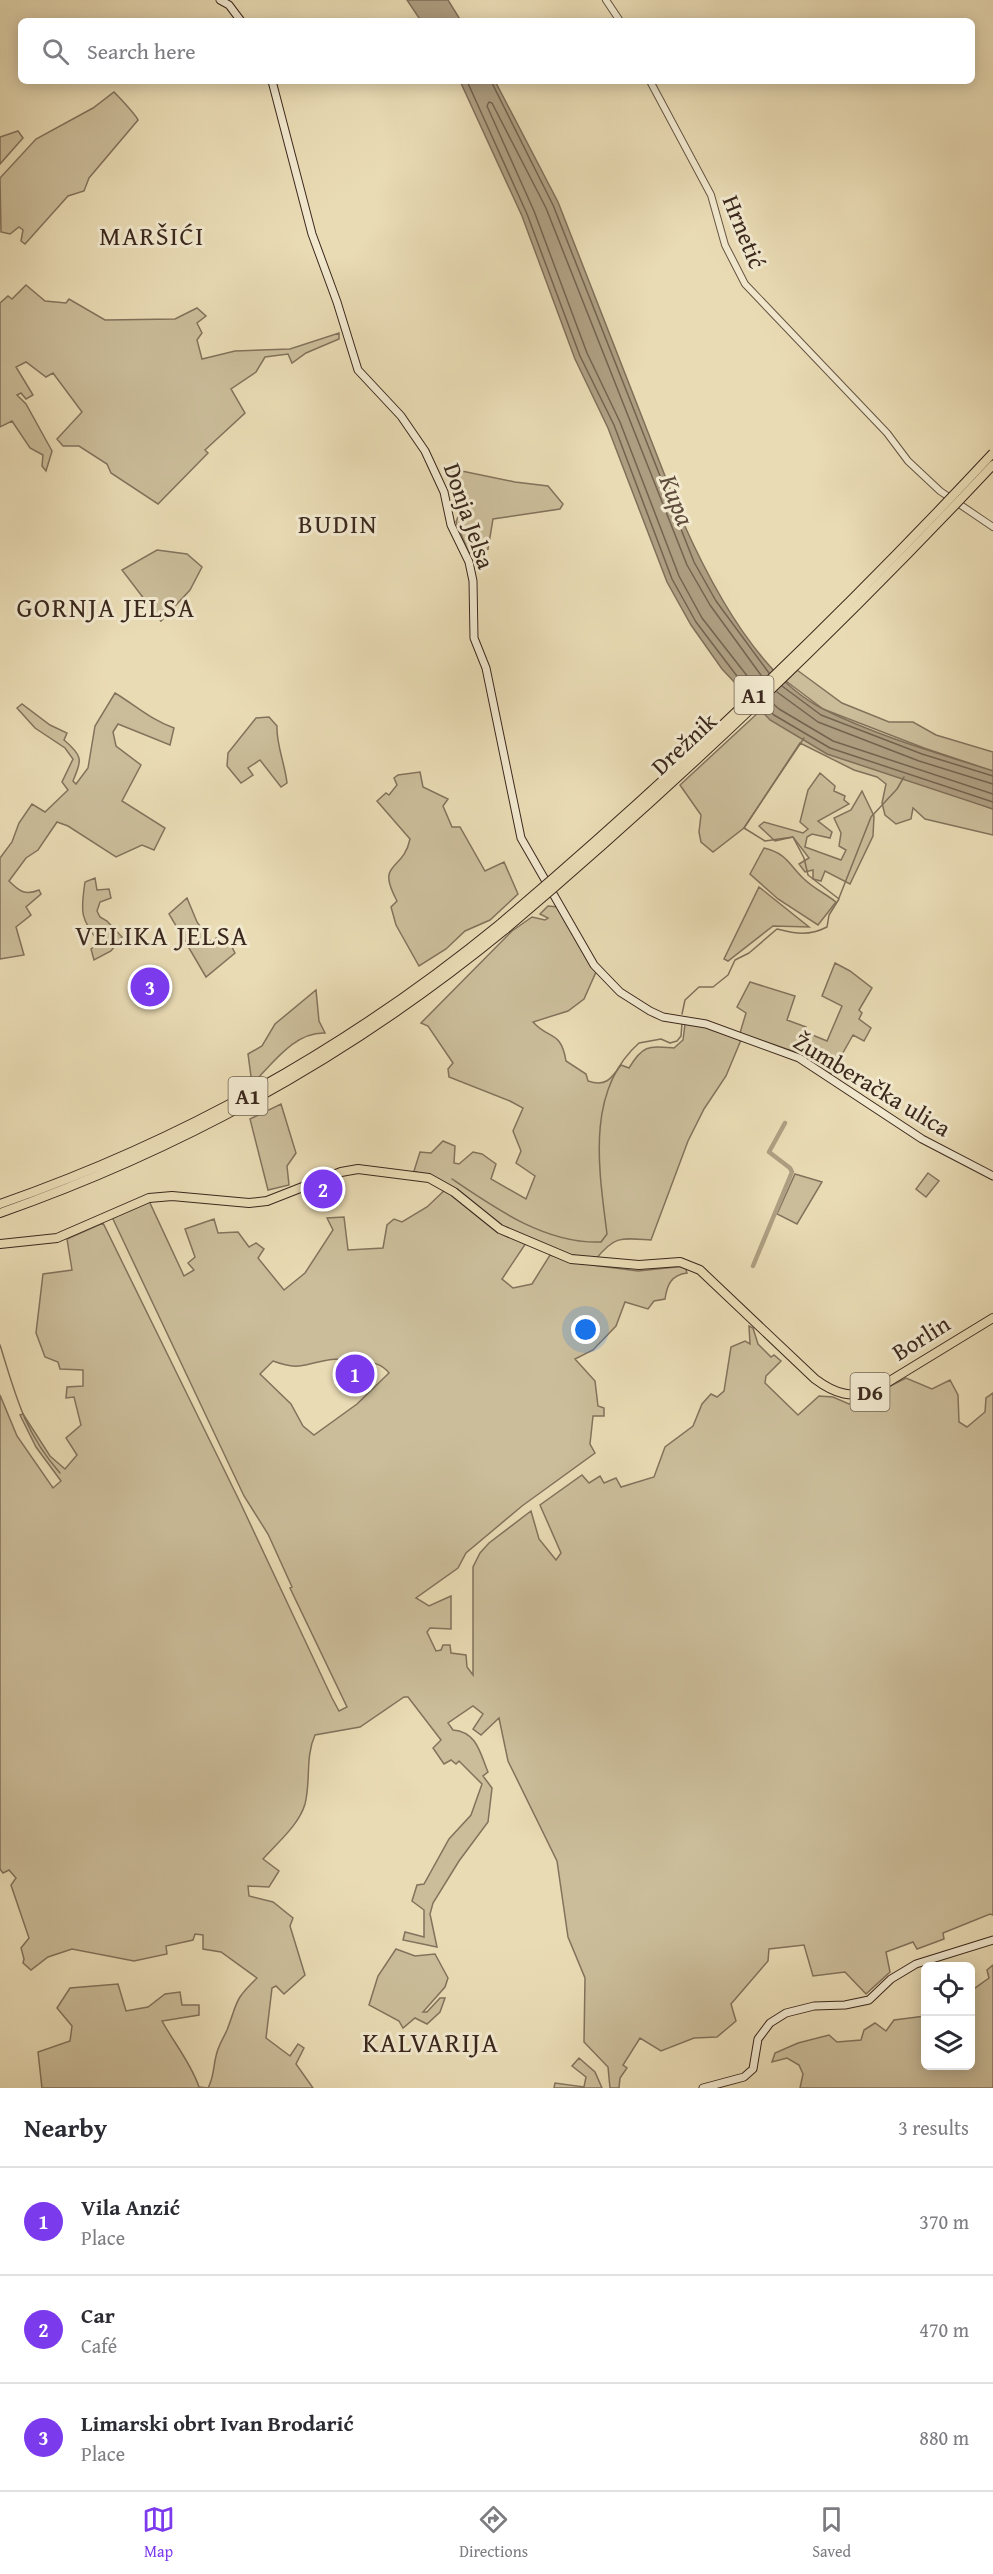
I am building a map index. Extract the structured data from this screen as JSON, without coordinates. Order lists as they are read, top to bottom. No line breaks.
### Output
{"streets":{"highway":["A1","Drežnik"],"main road":["Donja Jelsa","Žumberačka ulica","Borlin","D6"],"street":["Hrnetić"]},"crossings":[["Donja Jelsa","Žumberačka ulica"],["A1","Drežnik"]],"districts":["MARŠIĆI","BUDIN","GORNJA JELSA","VELIKA JELSA","KALVARIJA"],"water":["Kupa"],"page":{"search":"Search here","pins":["3","2","1"],"heading":["Nearby","3 results"],"list":[{"mark":"1","name":"Vila Anzić","note":"Place","value":"370 m"},{"mark":"2","name":"Car","note":"Café","value":"470 m"},{"mark":"3","name":"Limarski obrt Ivan Brodarić","note":"Place","value":"880 m"}],"nav":["Map","Directions","Saved"]}}
